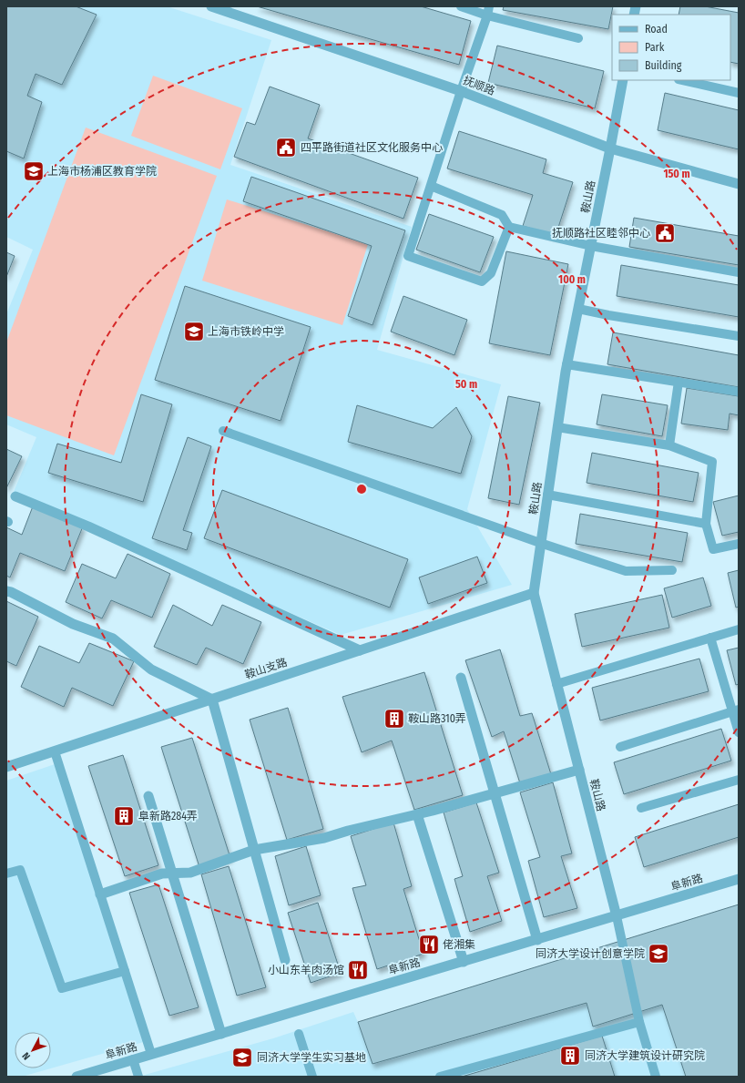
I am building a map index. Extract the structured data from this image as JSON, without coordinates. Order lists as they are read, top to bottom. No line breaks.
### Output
{"streets":{"street":["抚顺路","鞍山路","鞍山支路","阜新路"]},"crossings":[["抚顺路","鞍山路"],["鞍山路","鞍山支路"],["鞍山路","阜新路"]],"places":{"public building":["四平路街道社区文化服务中心","抚顺路社区睦邻中心"],"school or university":["上海市杨浦区教育学院","上海市铁岭中学","同济大学设计创意学院","同济大学学生实习基地"],"building":["鞍山路310弄","阜新路284弄","同济大学建筑设计研究院"],"restaurant":["佬湘集","小山东羊肉汤馆"]},"legend":["Road","Park","Building"],"north":"bottom left","rings":["150 m","100 m","50 m"]}
